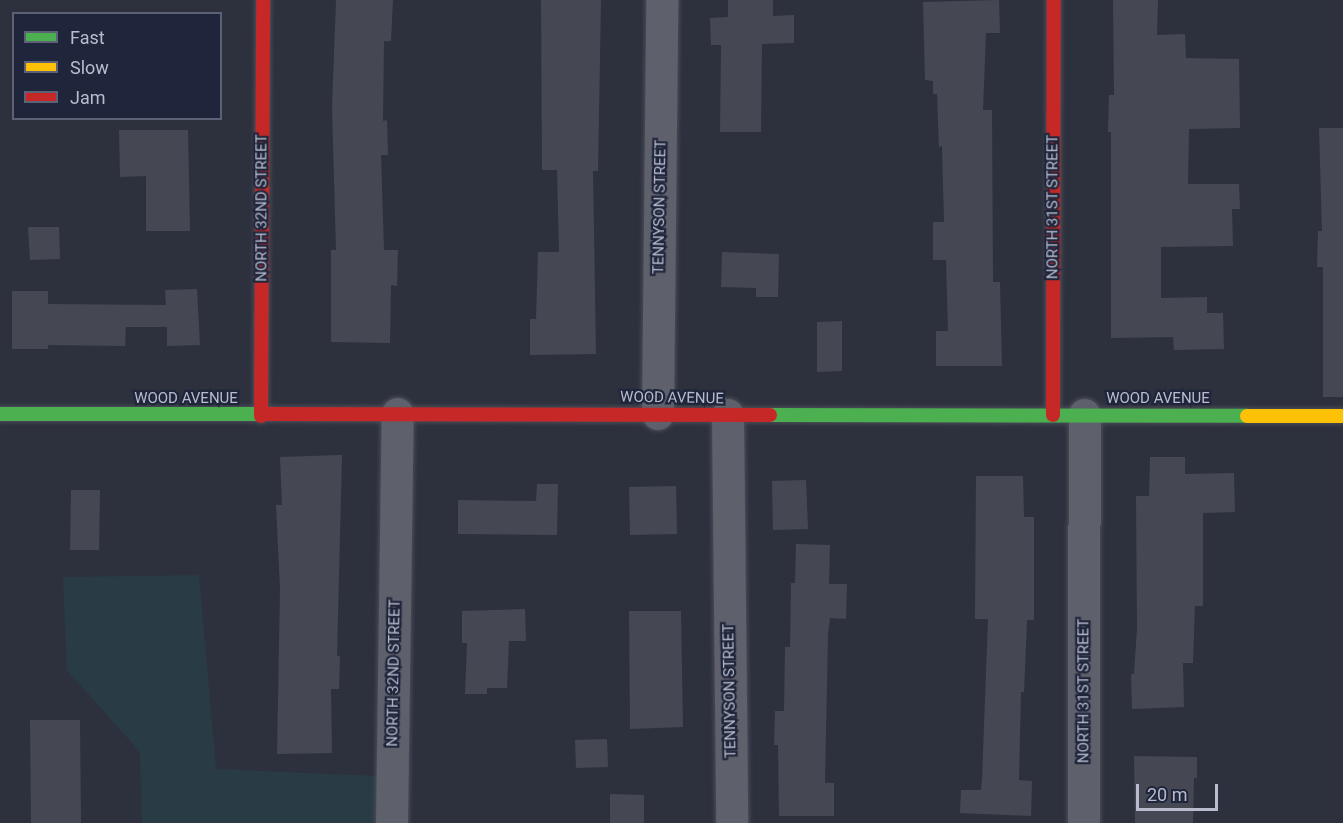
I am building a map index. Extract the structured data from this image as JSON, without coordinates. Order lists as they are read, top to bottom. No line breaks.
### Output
{"streets":{"street":["TENNYSON STREET","NORTH 31ST STREET","NORTH 32ND STREET","WOOD AVENUE"]},"crossings":[["TENNYSON STREET","WOOD AVENUE"],["NORTH 31ST STREET","WOOD AVENUE"],["NORTH 32ND STREET","WOOD AVENUE"]],"legend":["Fast","Slow","Jam"],"scale_bar":"20 m"}
